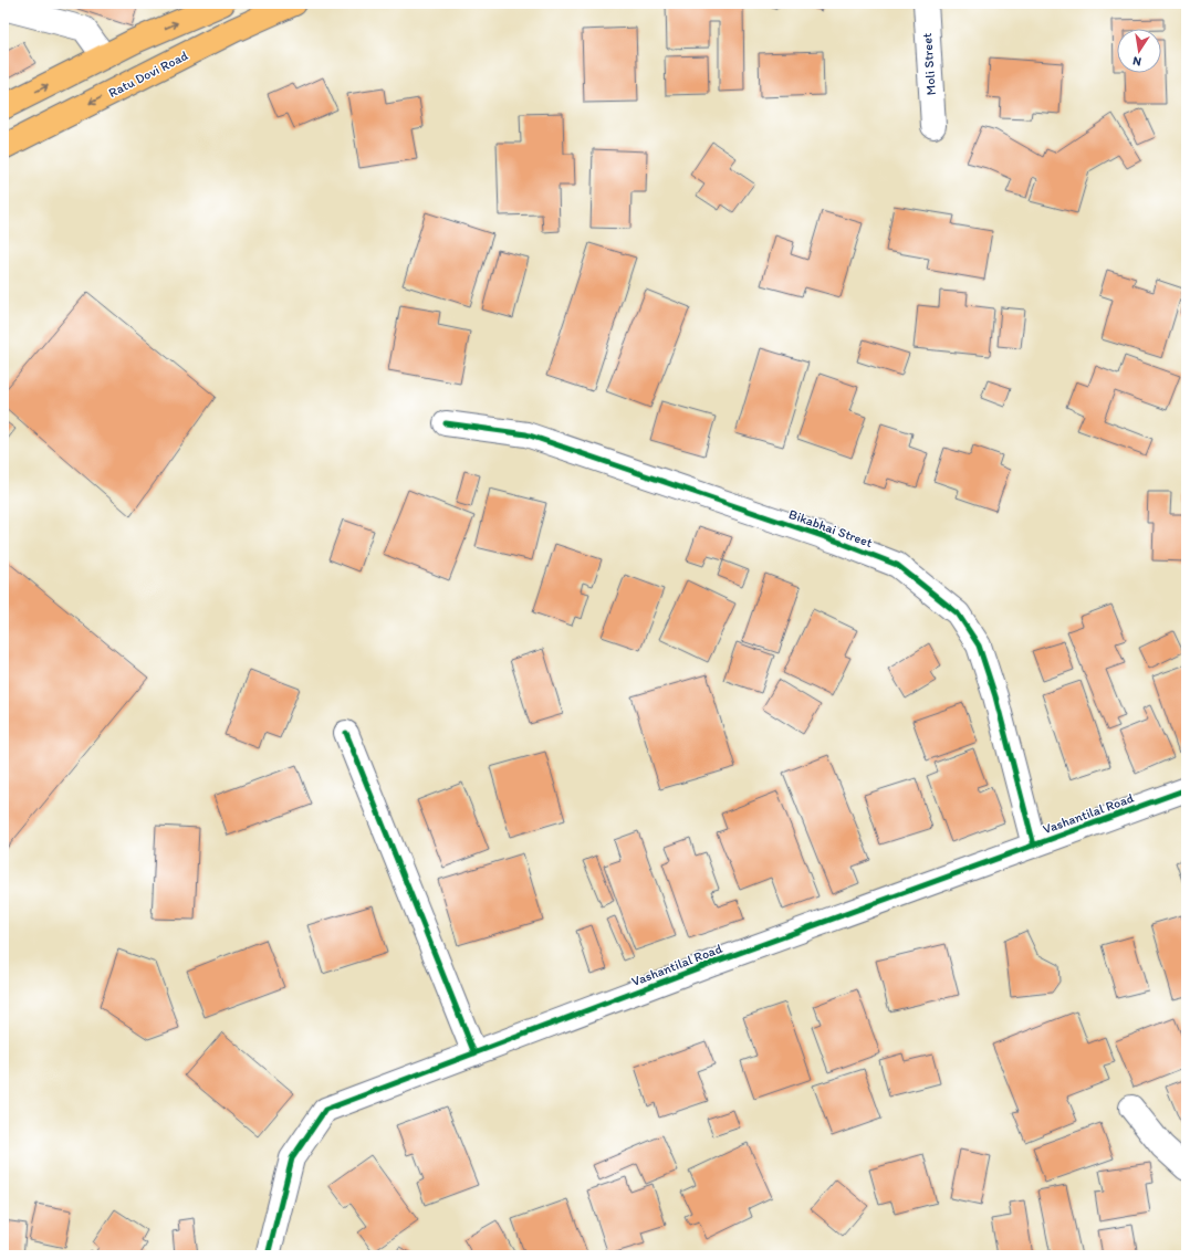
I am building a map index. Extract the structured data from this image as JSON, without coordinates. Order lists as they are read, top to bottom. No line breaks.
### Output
{"streets":{"main road":["Ratu Dovi Road"],"street":["Moli Street","Bikabhai Street","Vashantilal Road"]},"crossings":[["Bikabhai Street","Vashantilal Road"]],"north":"bottom"}
